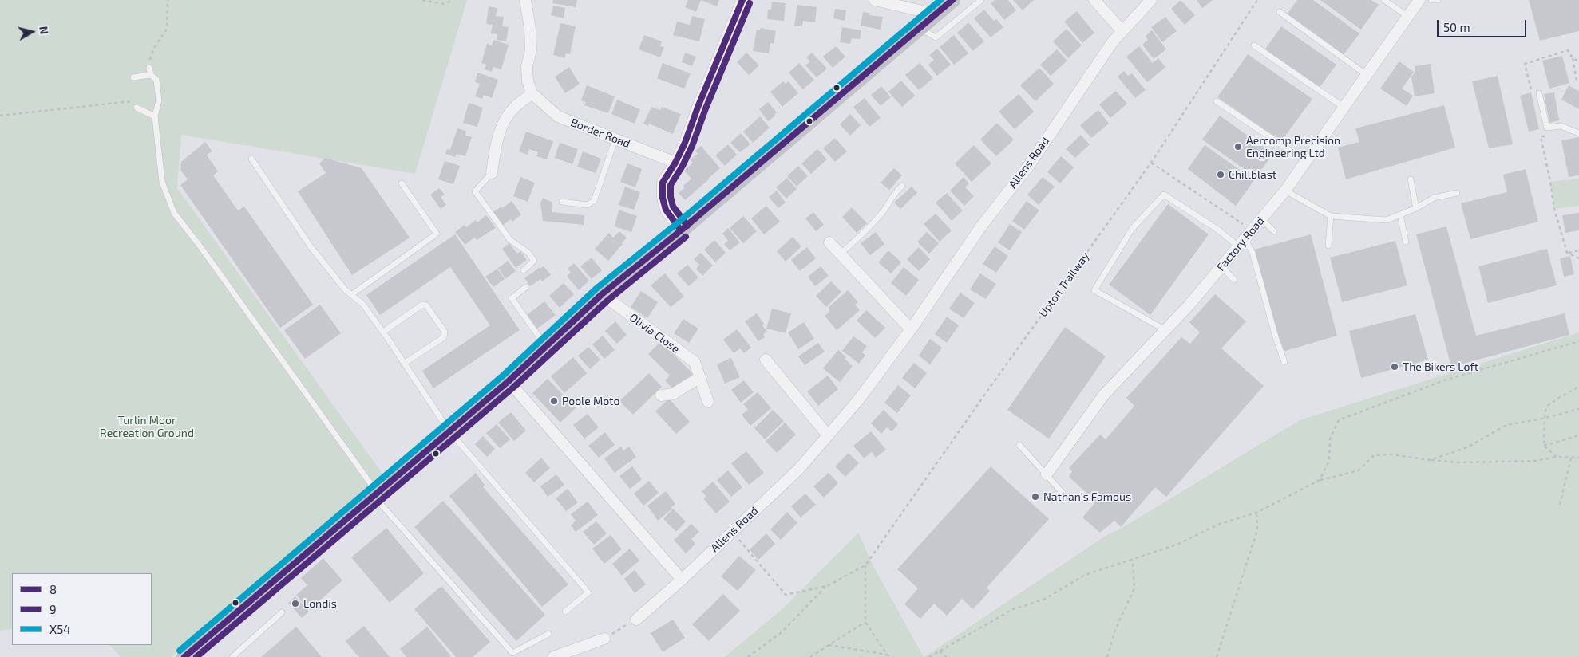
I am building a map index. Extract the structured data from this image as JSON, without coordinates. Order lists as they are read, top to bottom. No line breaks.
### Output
{"streets":{"street":["Border Road","Allens Road","Factory Road","Olivia Close"],"path":["Upton Trailway"]},"parks":["Turlin Moor Recreation Ground"],"places":["Aercomp Precision Engineering Ltd","Chillblast","The Bikers Loft","Poole Moto","Nathan's Famous","Londis"],"lines":["transit line 8","transit line X54","transit line 9"],"legend":["8","9","X54"],"scale_bar":"50 m","north":"right"}
